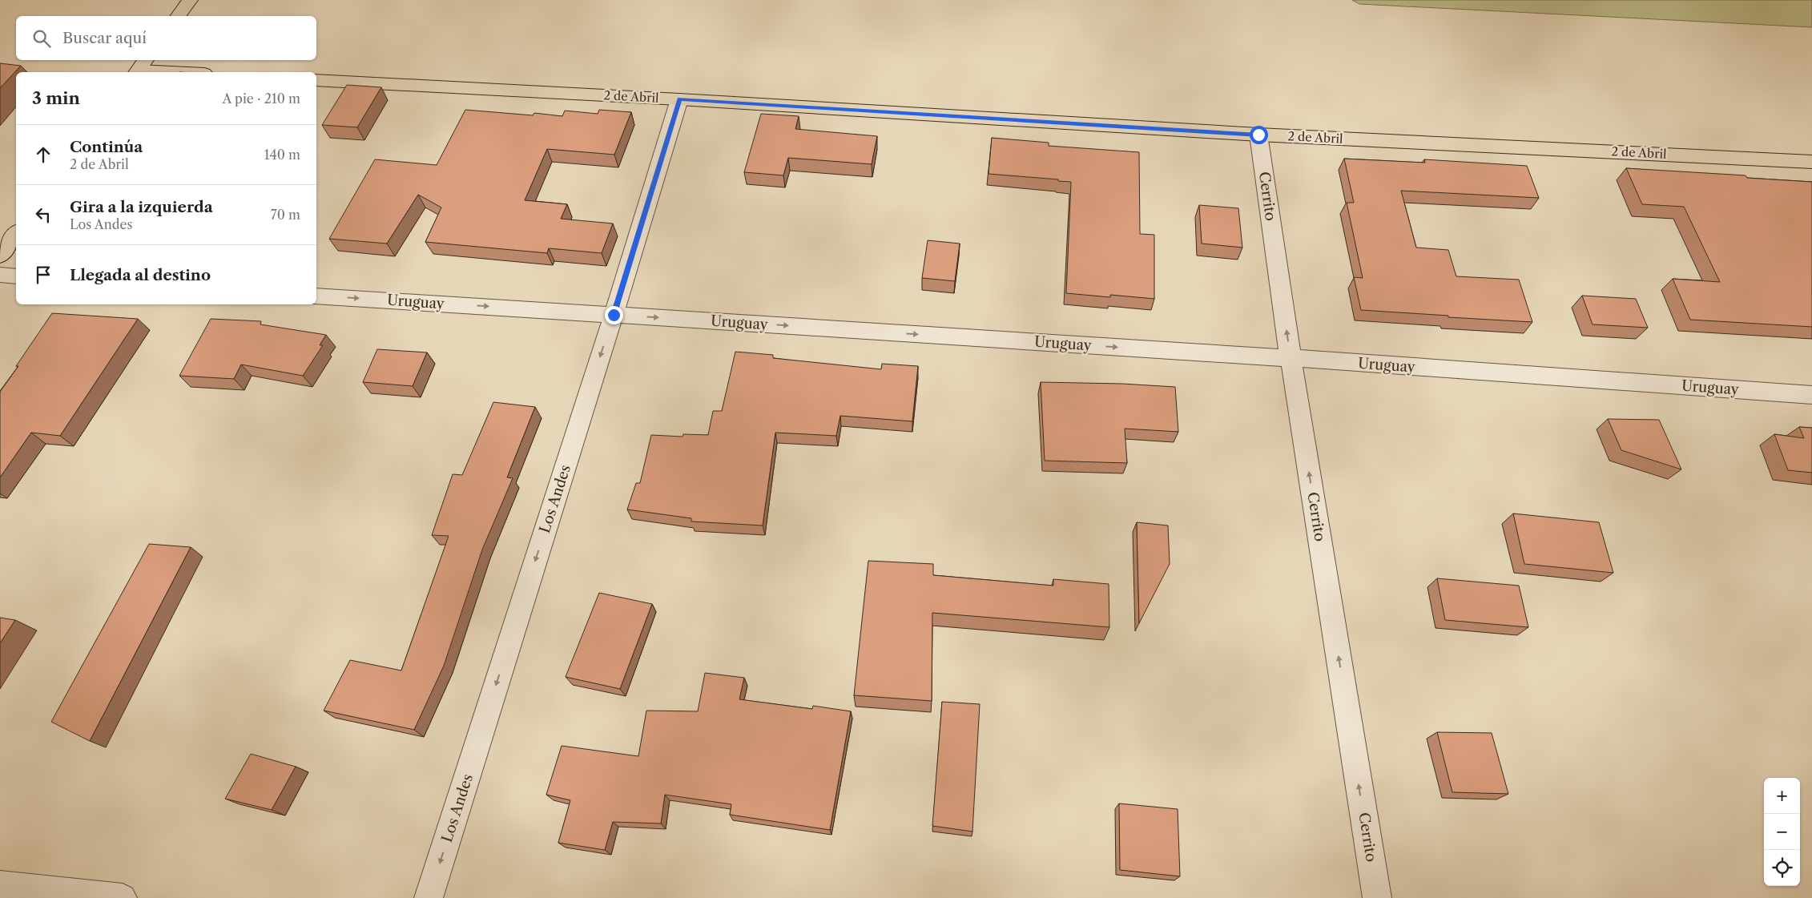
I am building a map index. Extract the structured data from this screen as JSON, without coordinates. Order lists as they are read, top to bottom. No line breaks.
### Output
{"streets":{"main road":["2 de Abril"],"street":["Cerrito","Uruguay","Los Andes"]},"crossings":[["2 de Abril","Cerrito"],["2 de Abril","Los Andes"],["Cerrito","Uruguay"],["Uruguay","Los Andes"]],"one_way":["Cerrito","Uruguay","Los Andes"],"page":{"search":"Buscar aquí","heading":["3 min","A pie · 210 m"],"list":[["Continúa","2 de Abril","140 m"],["Gira a la izquierda","Los Andes","70 m"],"Llegada al destino"],"map_buttons":["+","−"]}}
